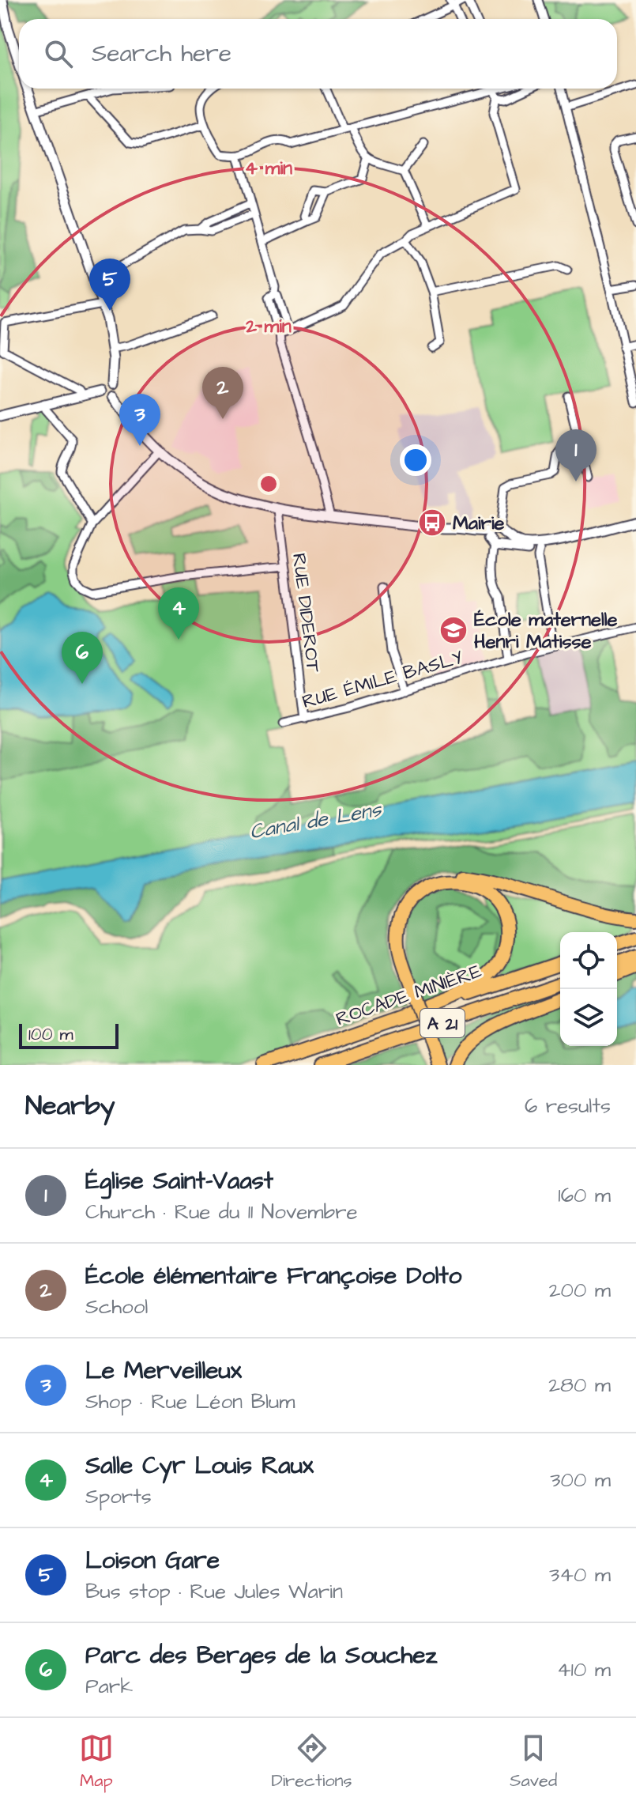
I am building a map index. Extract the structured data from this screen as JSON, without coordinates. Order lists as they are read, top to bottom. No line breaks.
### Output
{"streets":{"highway":["ROCADE MINIÈRE","A 21"],"street":["RUE DIDEROT","RUE ÉMILE BASLY"]},"crossings":[["RUE DIDEROT","RUE ÉMILE BASLY"]],"water":["Canal de Lens"],"places":{"bus stop":["Mairie"],"school or university":["École maternelle Henri Matisse"]},"scale_bar":"100 m","page":{"search":"Search here","pins":["5","2","3","1","4","6"],"scale":"100 m","heading":["Nearby","6 results"],"list":[{"mark":"1","name":"Église Saint-Vaast","note":"Church · Rue du 11 Novembre","value":"160 m"},{"mark":"2","name":"École élémentaire Françoise Dolto","note":"School","value":"200 m"},{"mark":"3","name":"Le Merveilleux","note":"Shop · Rue Léon Blum","value":"280 m"},{"mark":"4","name":"Salle Cyr Louis Raux","note":"Sports","value":"300 m"},{"mark":"5","name":"Loison Gare","note":"Bus stop · Rue Jules Warin","value":"340 m"},{"mark":"6","name":"Parc des Berges de la Souchez","note":"Park","value":"410 m"}],"nav":["Map","Directions","Saved"]},"rings":["4 min","2 min"]}
